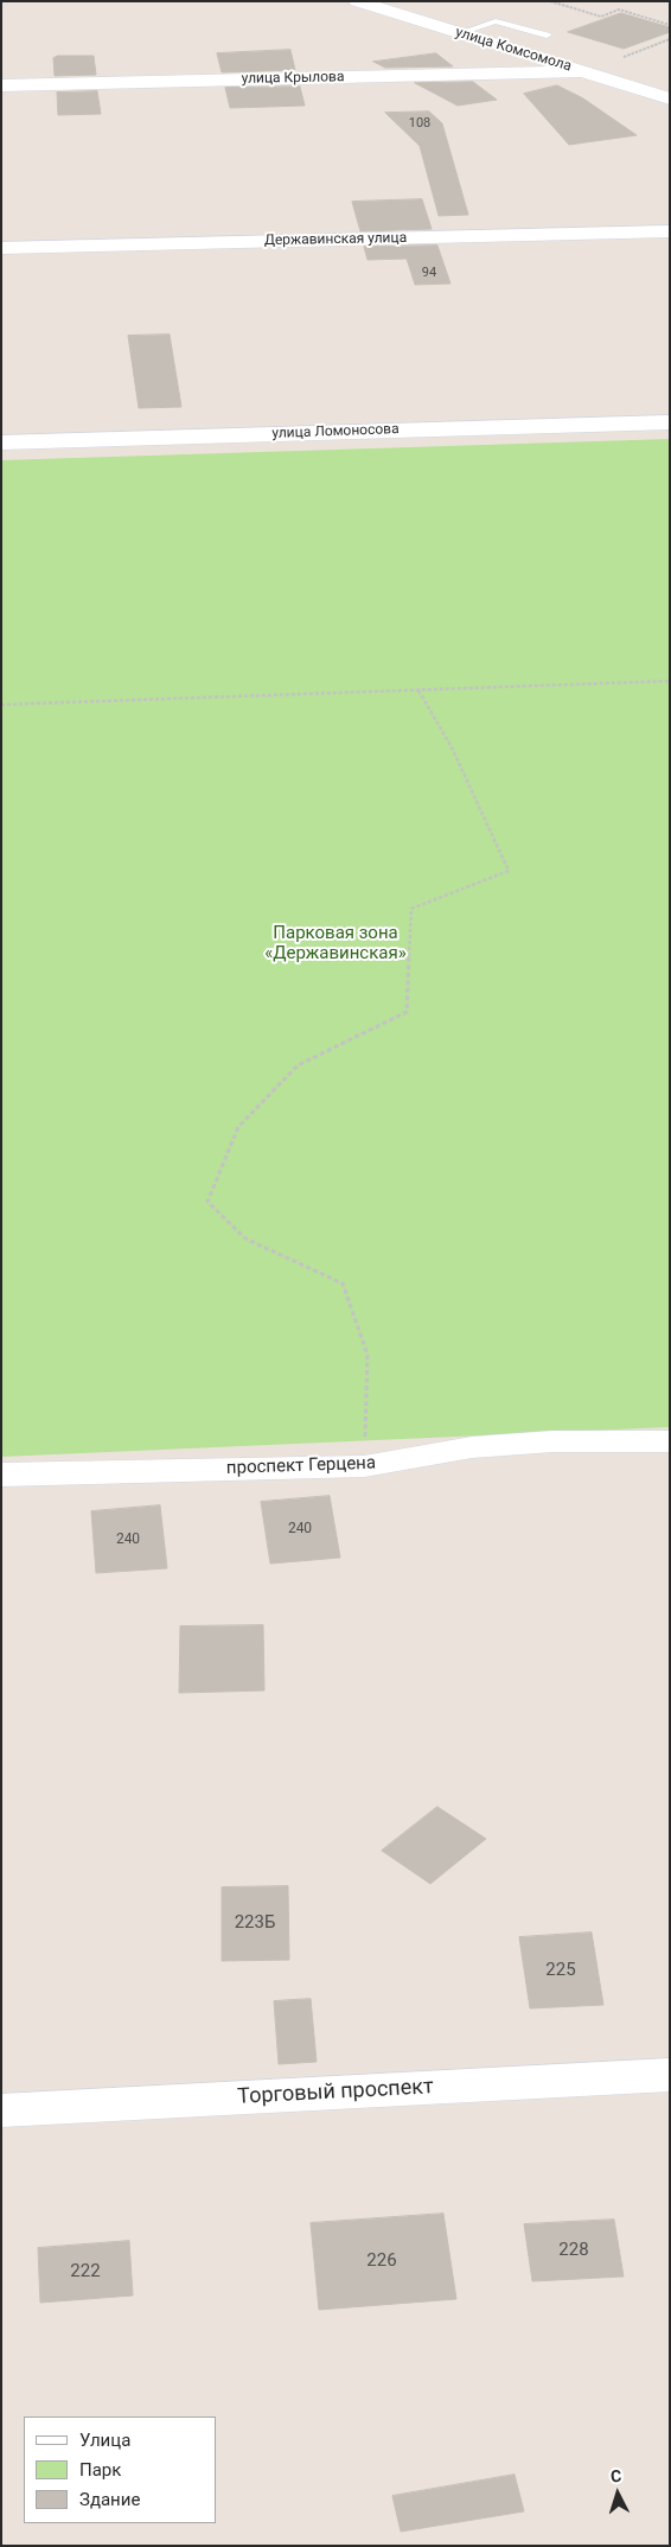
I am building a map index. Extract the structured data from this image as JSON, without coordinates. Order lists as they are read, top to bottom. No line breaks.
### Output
{"streets":{"street":["улица Комсомола","улица Крылова","Державинская улица","улица Ломоносова","проспект Герцена","Торговый проспект"]},"crossings":[["улица Комсомола","улица Крылова"]],"parks":["Парковая зона «Державинская»"],"house_numbers":["108","94","240","240","223Б","225","228","226","222"],"legend":["Улица","Парк","Здание"],"north":"top"}
